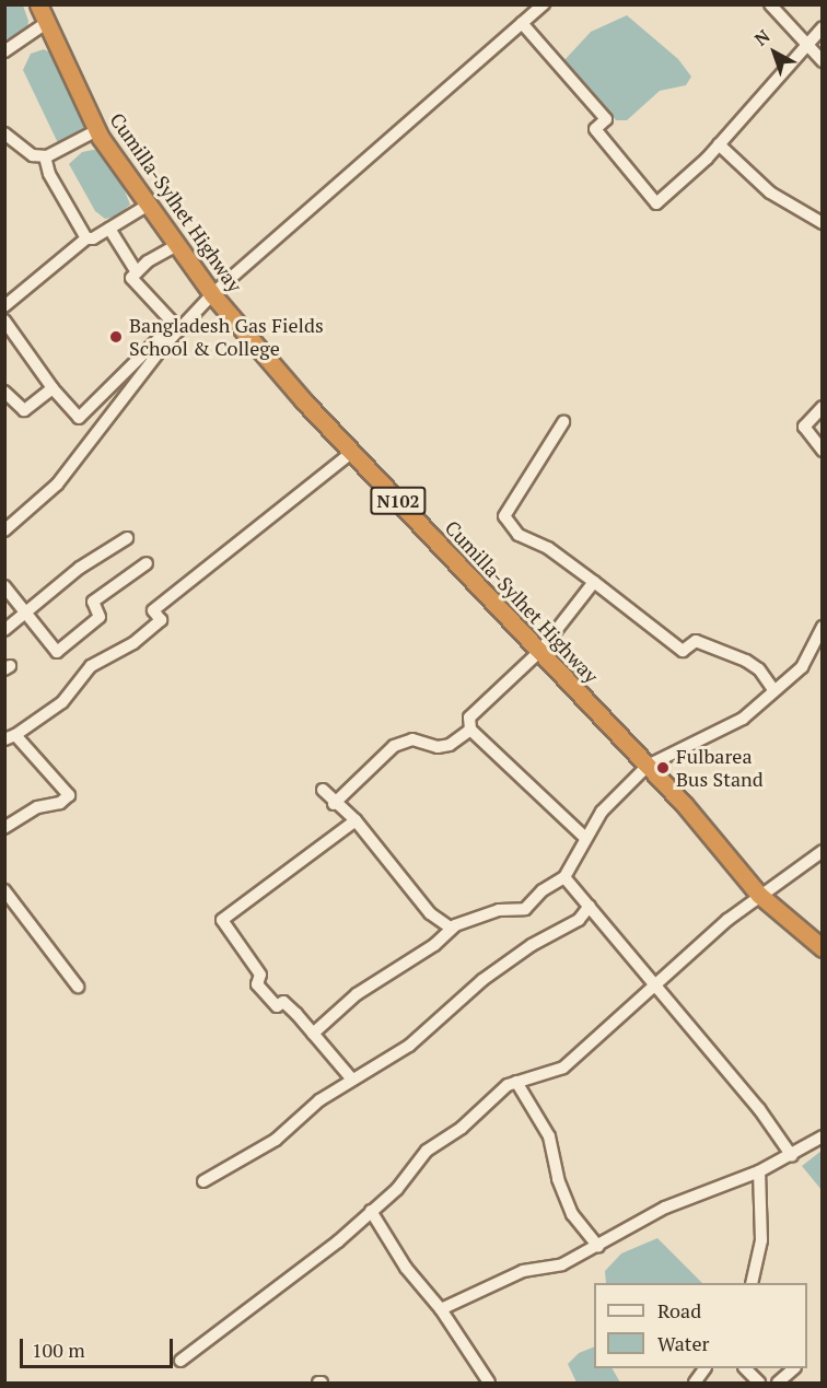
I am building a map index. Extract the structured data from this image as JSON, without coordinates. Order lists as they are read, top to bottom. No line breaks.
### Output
{"streets":{"highway":["Cumilla-Sylhet Highway","N102"]},"places":["Bangladesh Gas Fields School & College","Fulbarea Bus Stand"],"legend":["Road","Water"],"scale_bar":"100 m","north":"top left"}
